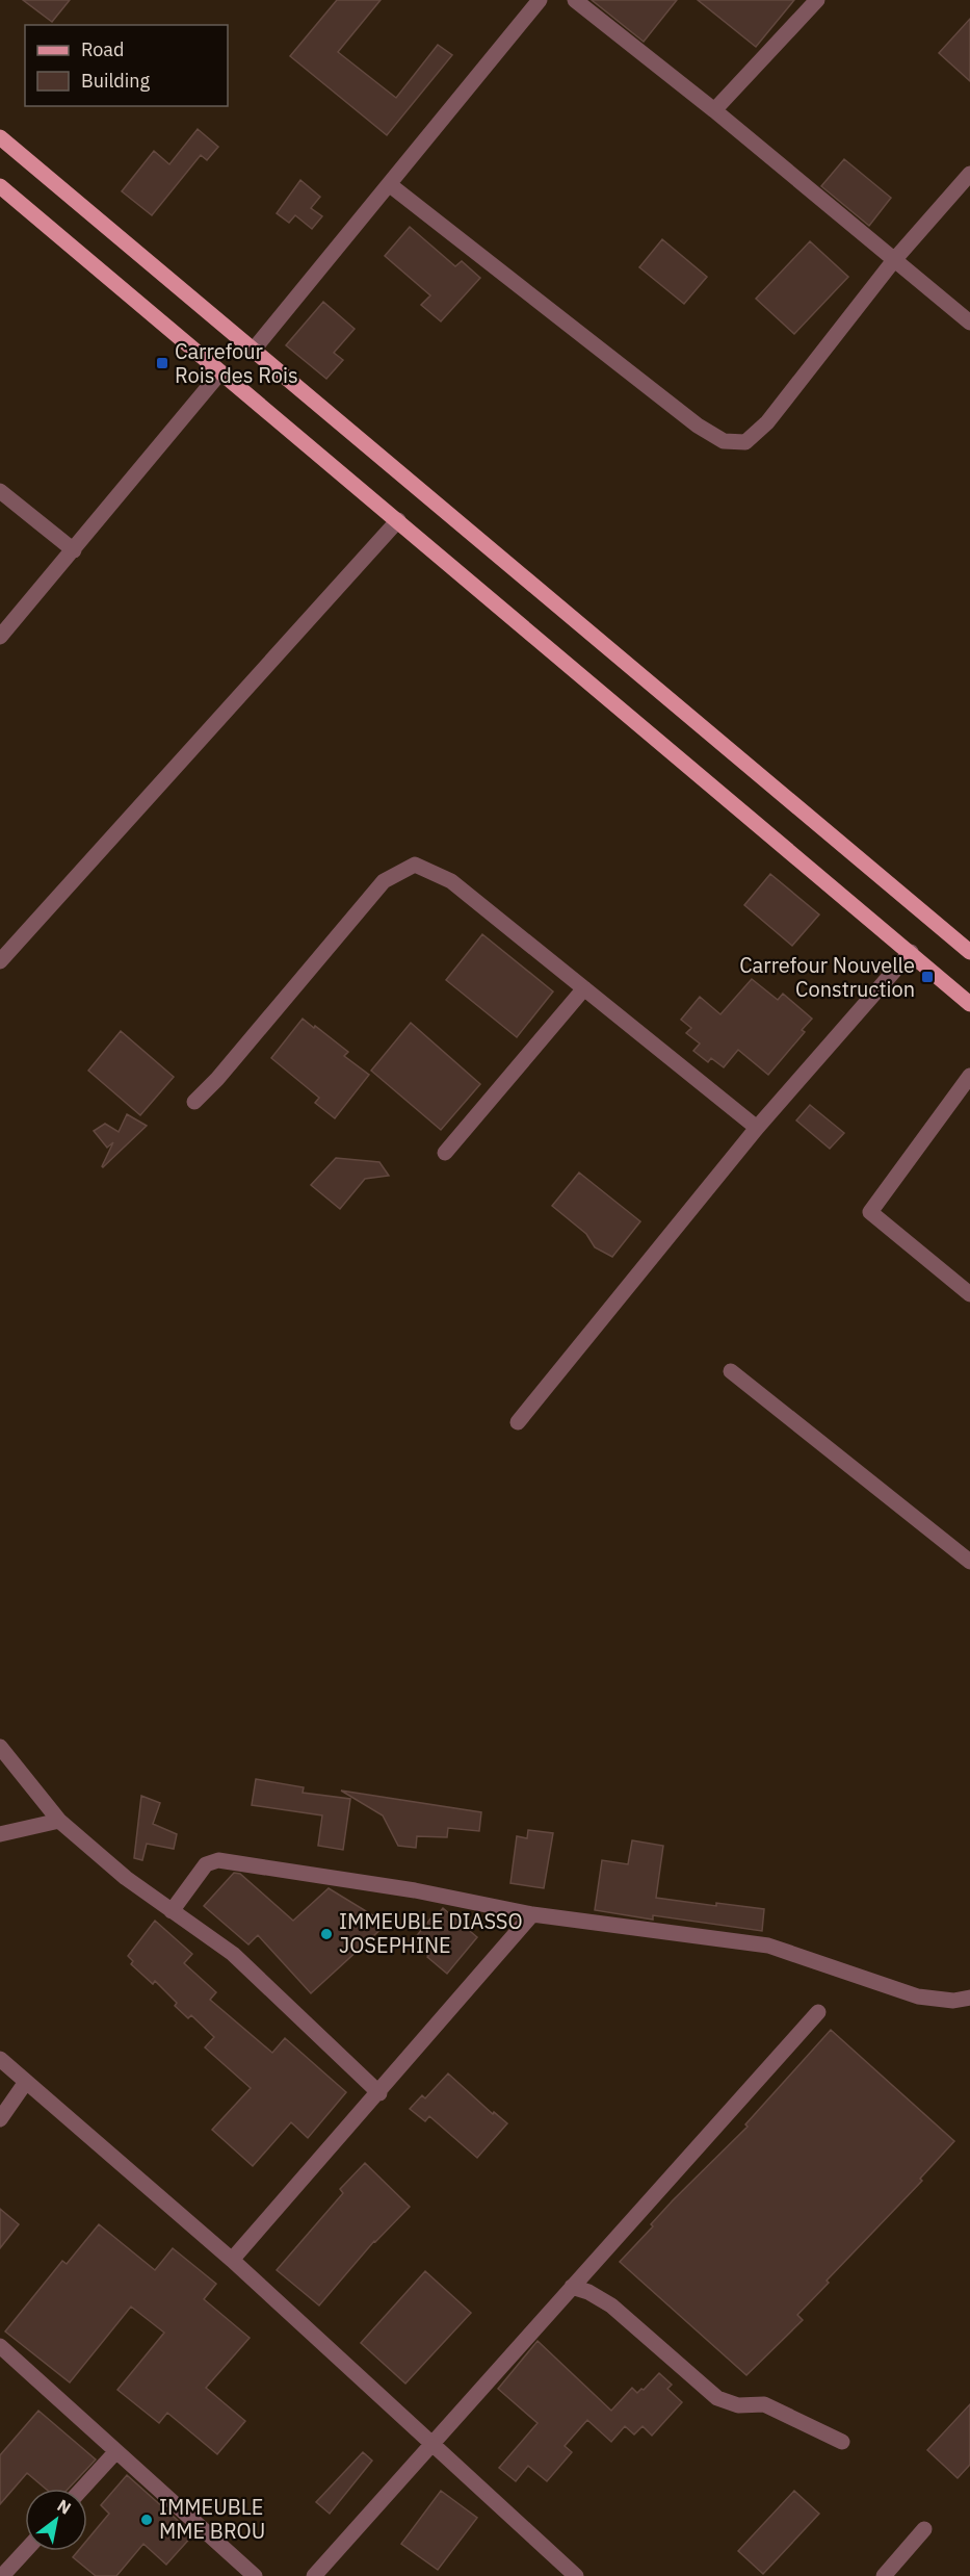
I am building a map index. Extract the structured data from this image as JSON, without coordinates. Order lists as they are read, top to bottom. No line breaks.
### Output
{"places":{"transit":["Carrefour Rois des Rois","Carrefour Nouvelle Construction"],"other":["IMMEUBLE DIASSO JOSEPHINE","IMMEUBLE MME BROU"]},"legend":["Road","Building"],"north":"top right"}
